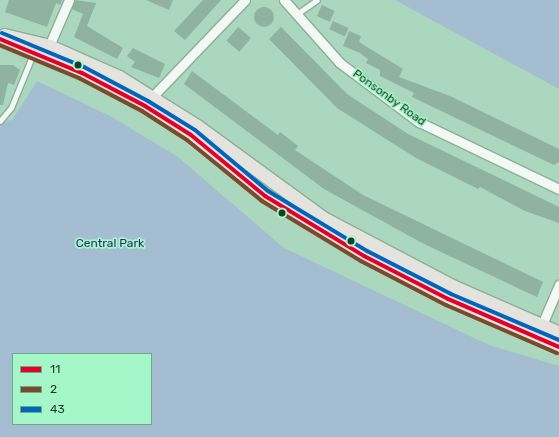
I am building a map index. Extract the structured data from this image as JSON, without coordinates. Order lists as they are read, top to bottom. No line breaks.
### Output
{"streets":{"street":["Ponsonby Road"]},"parks":["Central Park"],"lines":["transit line 43","transit line 11","transit line 2"],"legend":["11","2","43"]}
